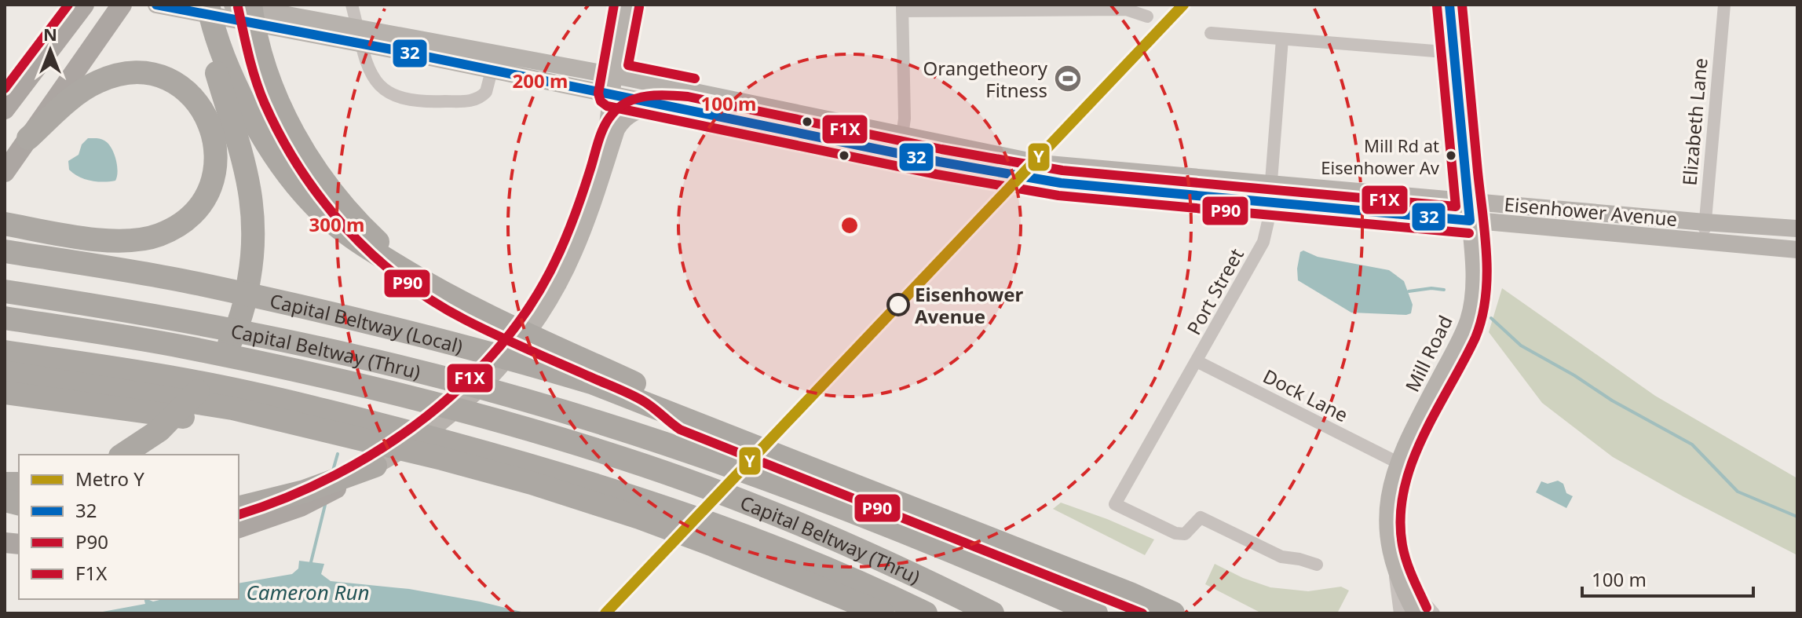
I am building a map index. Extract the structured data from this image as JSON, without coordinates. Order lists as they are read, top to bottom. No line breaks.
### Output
{"streets":{"highway":["Capital Beltway (Local)","Capital Beltway (Thru)"],"main road":["Eisenhower Avenue","Mill Road"],"street":["Elizabeth Lane","Port Street","Dock Lane"]},"crossings":[["Elizabeth Lane","Eisenhower Avenue"],["Eisenhower Avenue","Port Street"],["Eisenhower Avenue","Mill Road"],["Port Street","Dock Lane"],["Mill Road","Dock Lane"]],"water":["Cameron Run"],"places":{"sports":["Orangetheory Fitness"],"other":["Mill Rd at Eisenhower Av","Eisenhower Avenue"]},"lines":["metro line Y","transit line 32","transit line P90","transit line F1X"],"legend":["Metro Y","32","P90","F1X"],"scale_bar":"100 m","north":"top","rings":["200 m","100 m","300 m"]}
